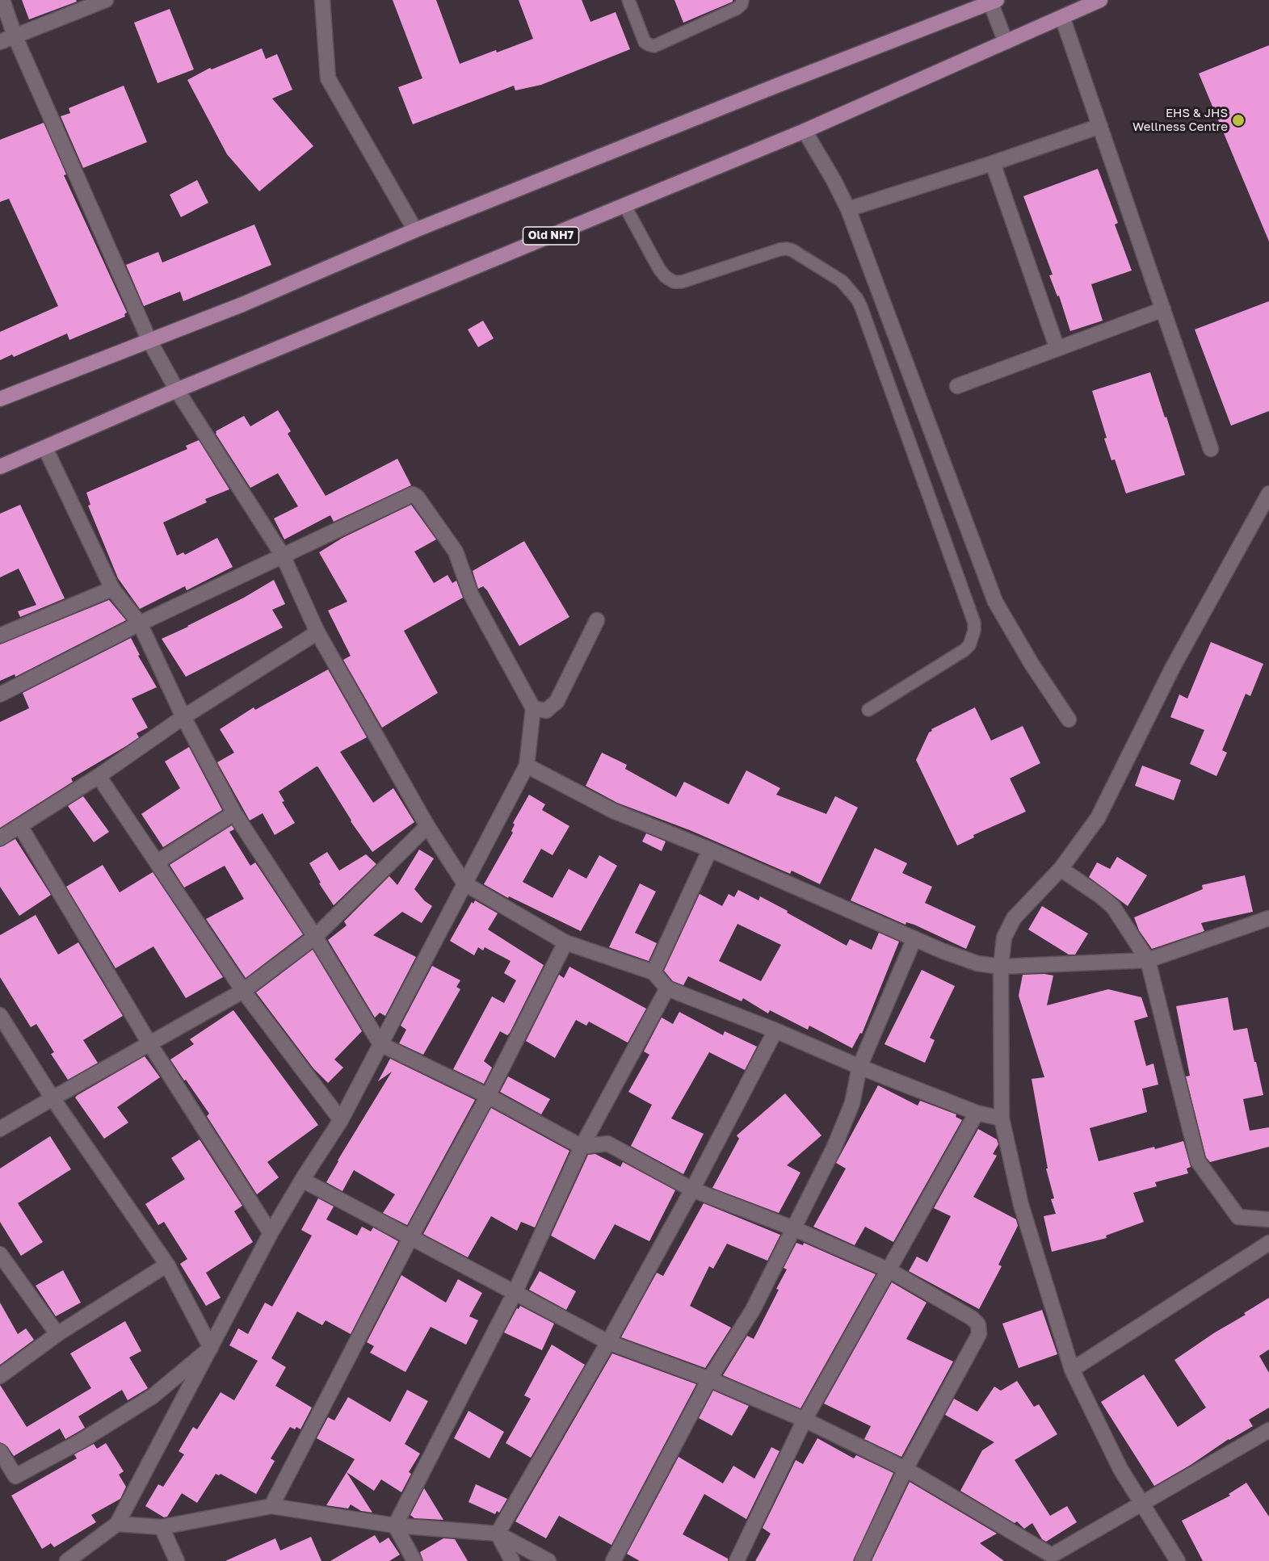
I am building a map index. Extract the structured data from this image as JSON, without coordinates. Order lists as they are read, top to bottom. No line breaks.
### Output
{"streets":{"main road":["Old NH7"]},"places":["EHS & JHS Wellness Centre"]}
